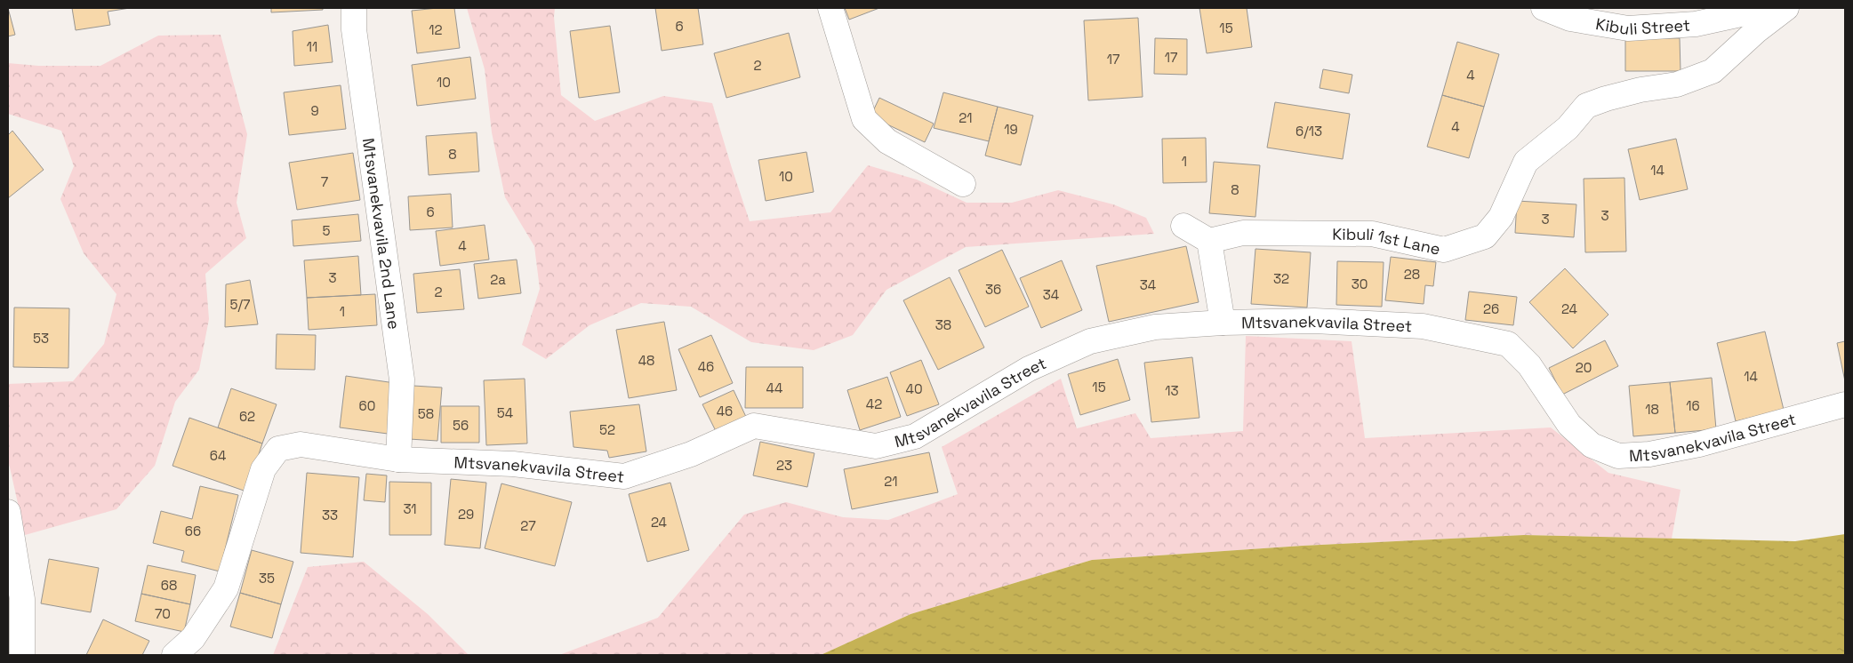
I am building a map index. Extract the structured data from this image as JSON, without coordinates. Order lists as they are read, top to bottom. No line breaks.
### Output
{"streets":{"street":["Kibuli Street","Mtsvanekvavila 2nd Lane","Kibuli 1st Lane","Mtsvanekvavila Street"]},"crossings":[["Mtsvanekvavila 2nd Lane","Mtsvanekvavila Street"]],"house_numbers":["6","15","12","11","17","17","2","4","10","9","21","4","19","6/13","8","1","14","10","7","8","6","3","3","5","4","28","3","32","2a","30","34","36","2","34","5/7","26","24","1","38","53","48","46","20","14","15","44","40","13","42","60","16","18","46","54","58","62","56","52","64","23","21","31","29","33","24","27","66","35","68","70"]}
